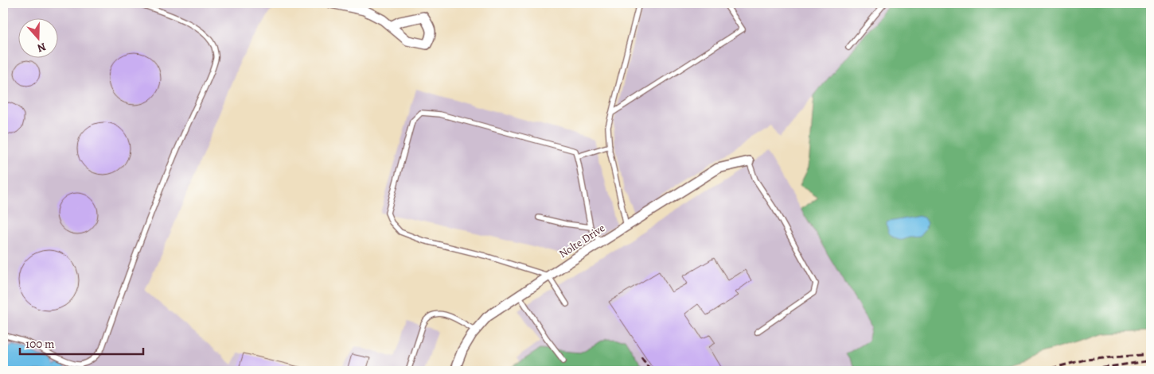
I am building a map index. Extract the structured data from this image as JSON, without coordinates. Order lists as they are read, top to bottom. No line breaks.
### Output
{"streets":{"street":["Nolte Drive"]},"scale_bar":"100 m","north":"bottom"}
